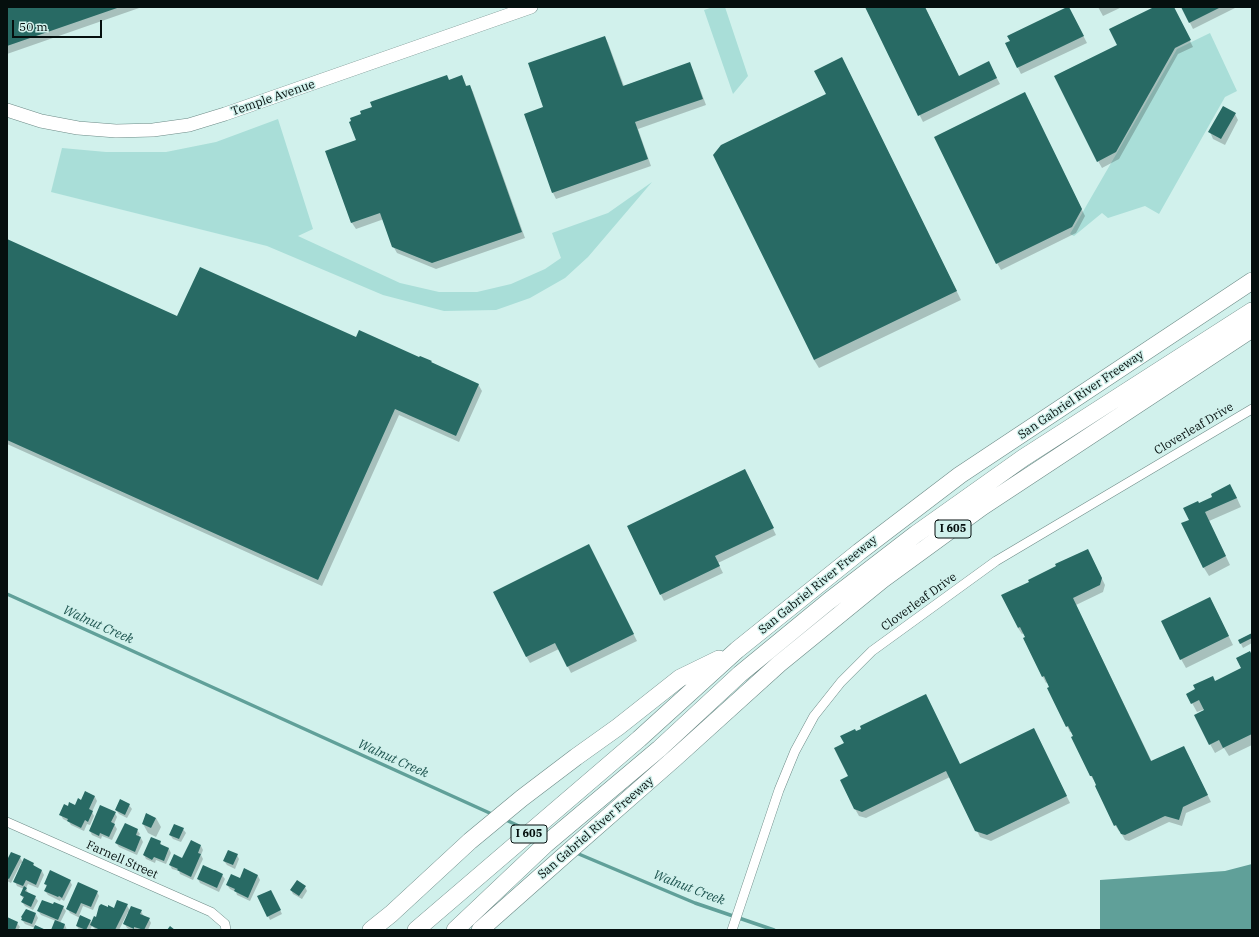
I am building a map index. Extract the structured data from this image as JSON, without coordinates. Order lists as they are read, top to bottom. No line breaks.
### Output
{"streets":{"highway":["San Gabriel River Freeway","I 605"],"main road":["Temple Avenue"],"street":["Cloverleaf Drive","Farnell Street"]},"water":["Walnut Creek"],"scale_bar":"50 m"}
